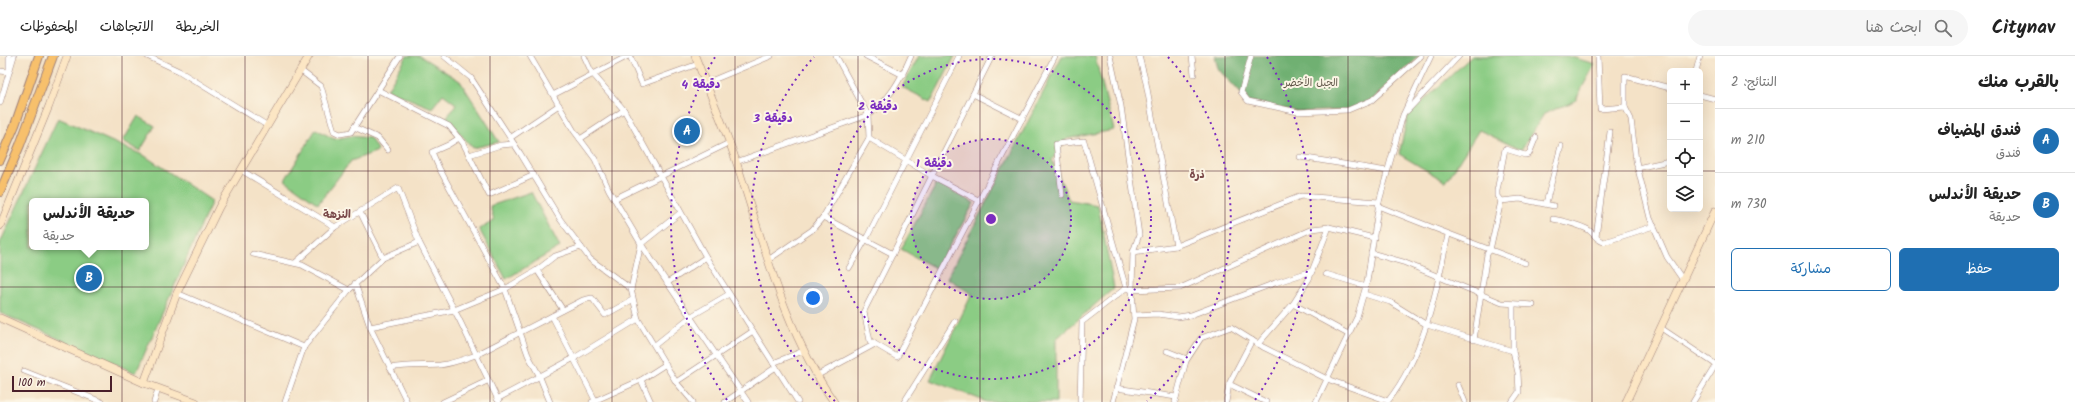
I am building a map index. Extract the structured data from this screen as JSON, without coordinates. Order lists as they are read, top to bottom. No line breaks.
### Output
{"districts":["ذرة","النزهة"],"parks":["الجبل الأخضر"],"scale_bar":"100 m","page":{"header":"Citynav","search":"ابحث هنا","nav":["الخريطة","الاتجاهات","المحفوظات"],"heading":["بالقرب منك","النتائج: 2"],"map_buttons":["+","−"],"list":[{"mark":"A","name":"فندق المضياف","note":"فندق","value":"210 m"},{"mark":"B","name":"حديقة الأندلس","note":"حديقة","value":"730 m"}],"pins":["A","B"],"popup":["حديقة الأندلس","حديقة"],"buttons":["حفظ","مشاركة"],"scale":"100 m"},"rings":["4 دقيقة","2 دقيقة","3 دقيقة","1 دقيقة"]}
